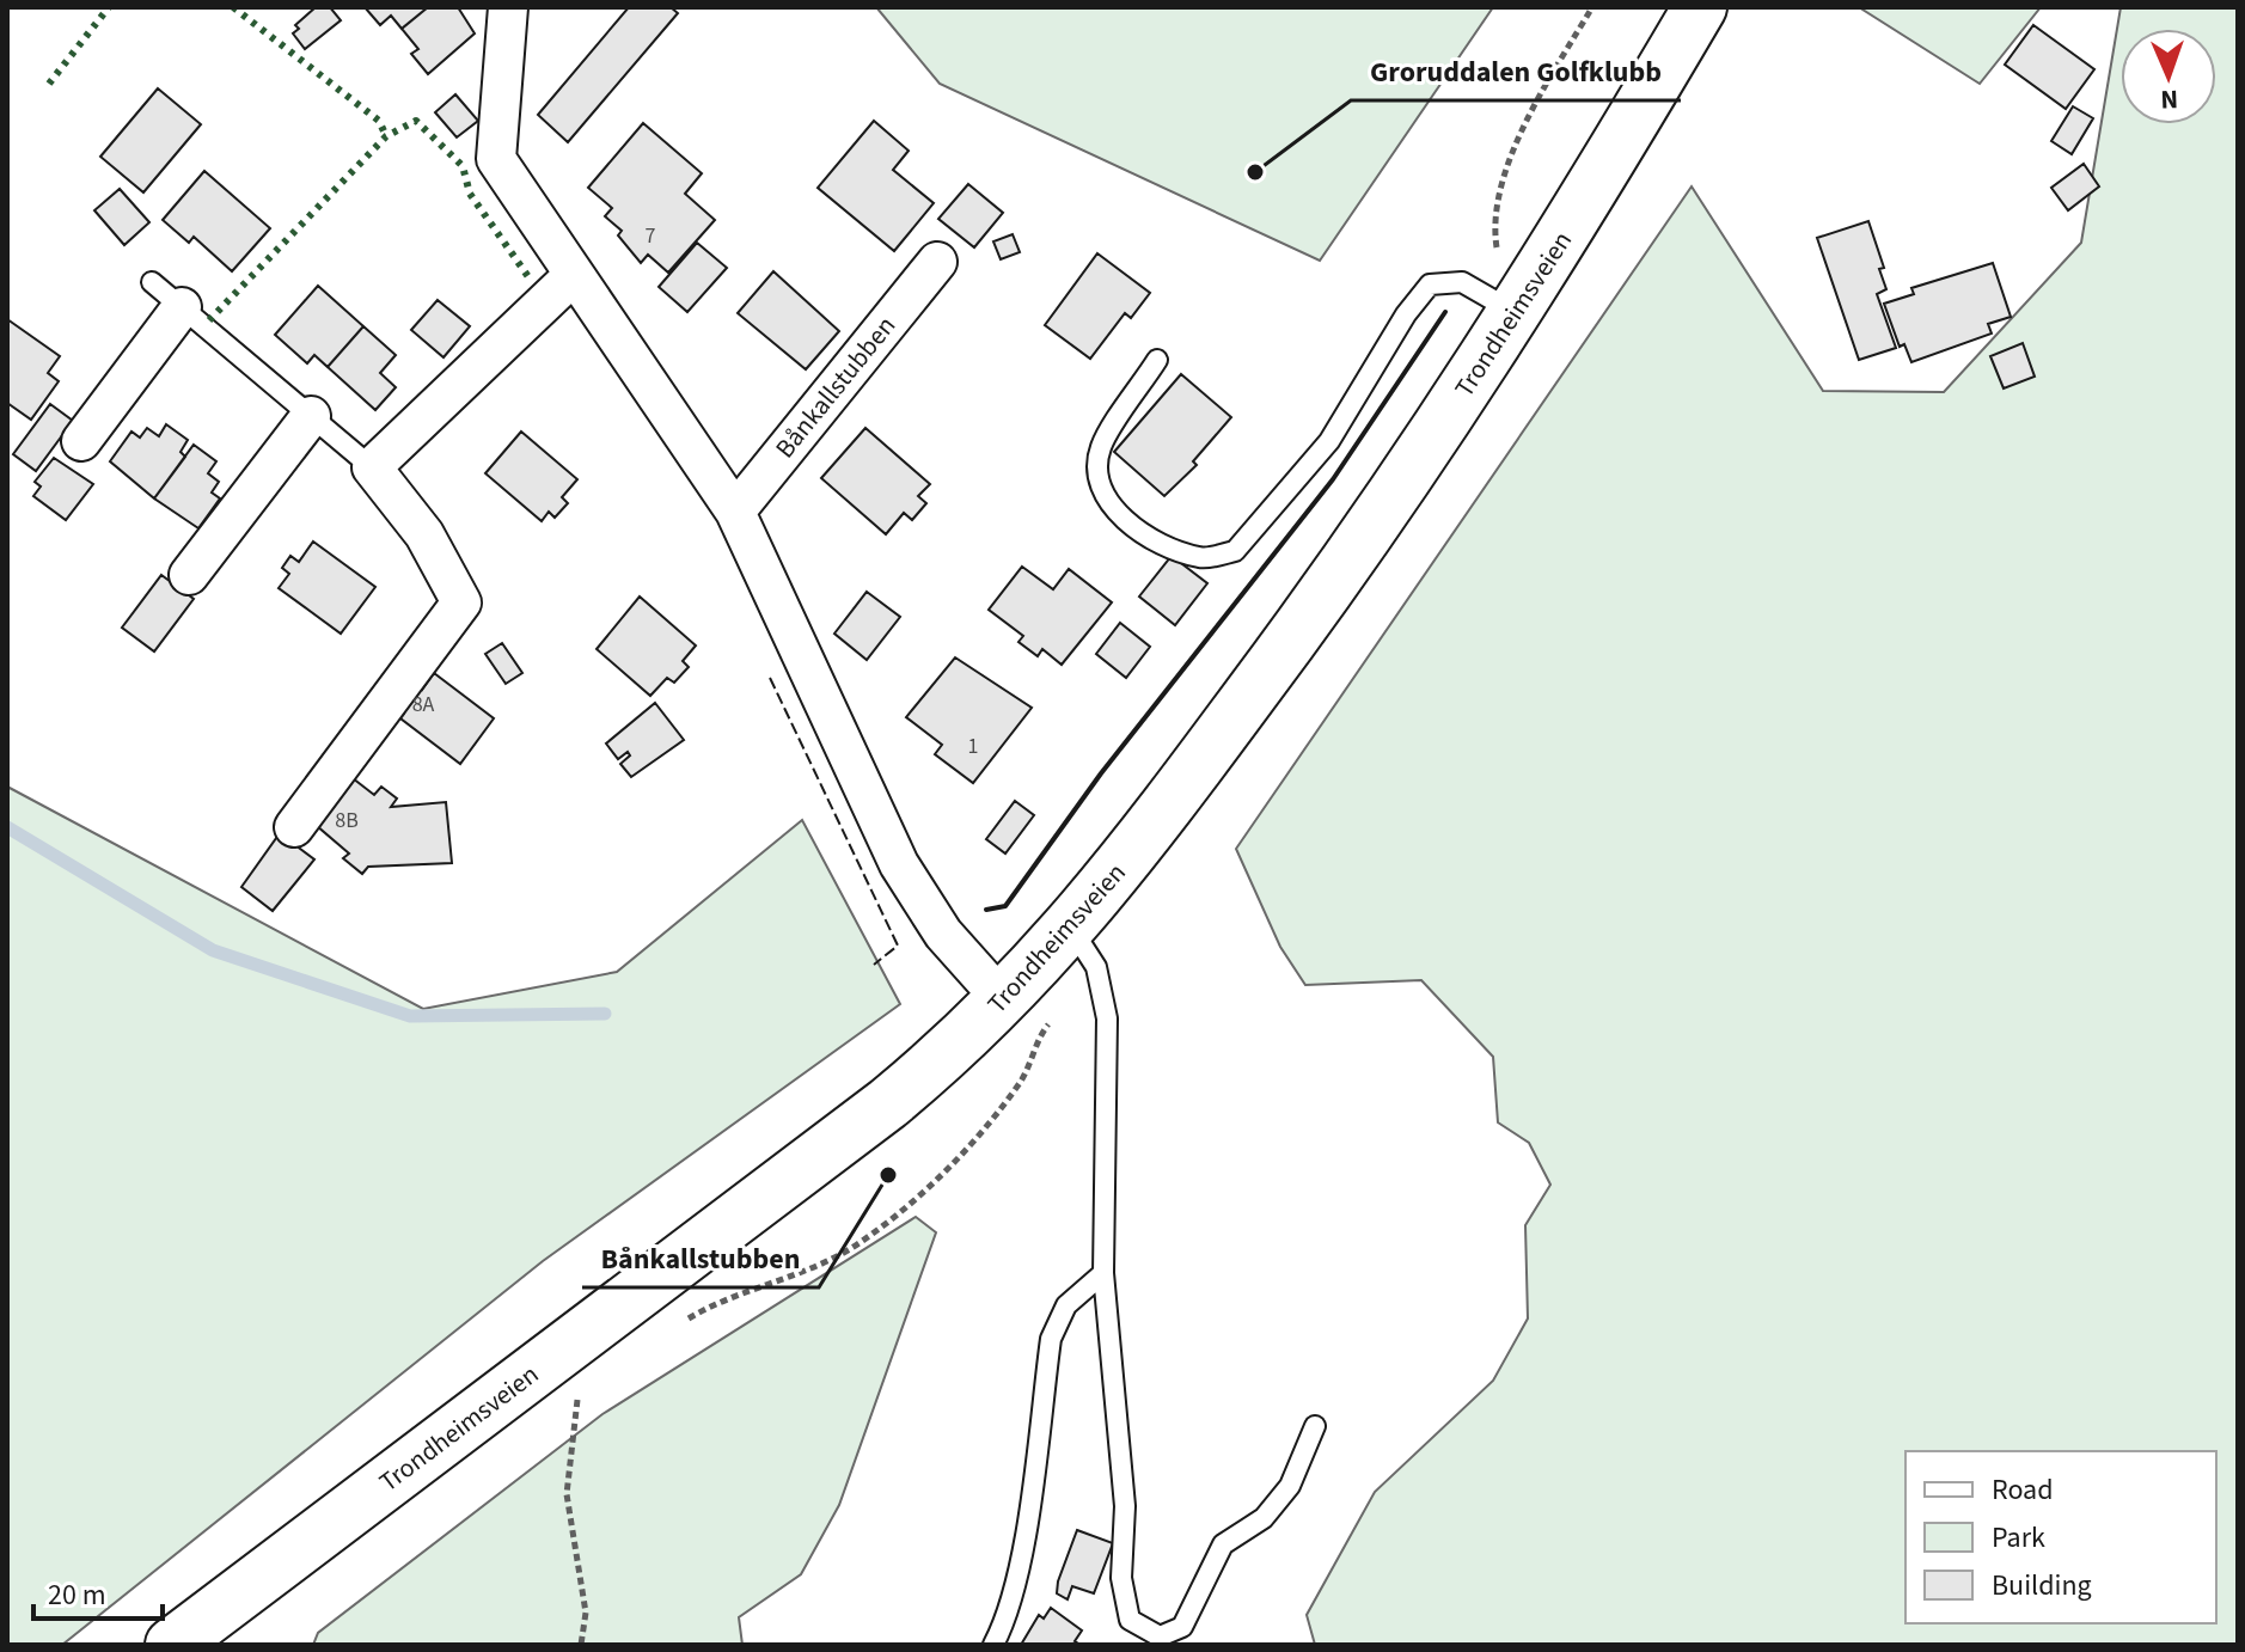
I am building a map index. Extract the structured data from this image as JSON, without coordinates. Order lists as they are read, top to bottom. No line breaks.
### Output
{"streets":{"highway":["Trondheimsveien"],"street":["Bånkallstubben"]},"places":["Groruddalen Golfklubb","Bånkallstubben"],"house_numbers":["7","8A","1","8B"],"legend":["Road","Park","Building"],"scale_bar":"20 m","north":"bottom"}
